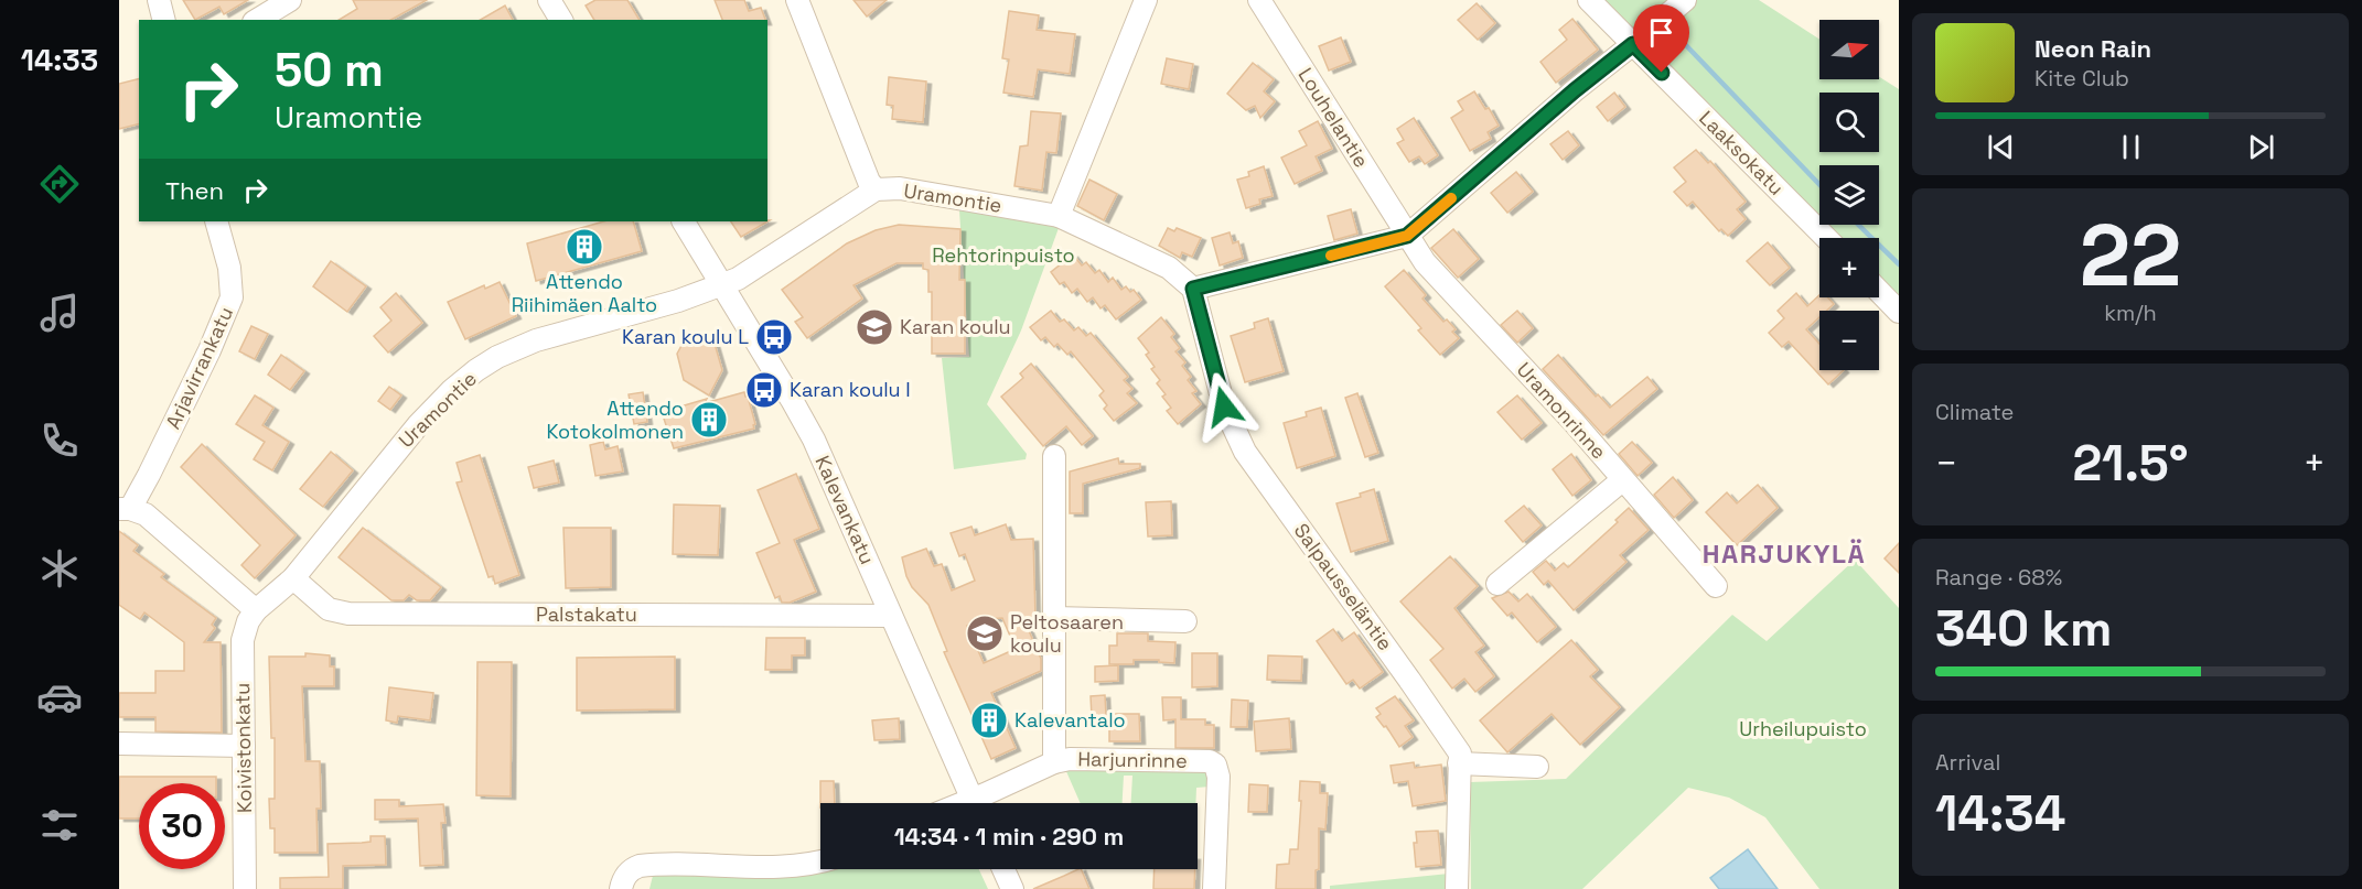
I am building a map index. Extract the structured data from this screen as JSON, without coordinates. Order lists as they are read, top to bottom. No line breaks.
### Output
{"streets":{"street":["Louhelantie","Laaksokatu","Uramontie","Arjavirrankatu","Uramonrinne","Kalevankatu","Salpausseläntie","Palstakatu","Koivistonkatu","Harjunrinne"]},"crossings":[["Louhelantie","Uramonrinne"],["Uramontie","Kalevankatu"],["Uramontie","Salpausseläntie"],["Uramontie","Palstakatu"],["Uramontie","Koivistonkatu"],["Kalevankatu","Palstakatu"]],"districts":["HARJUKYLÄ"],"parks":["Rehtorinpuisto","Urheilupuisto"],"places":{"building":["Attendo Riihimäen Aalto","Attendo Kotokolmonen","Kalevantalo"],"school or university":["Karan koulu","Peltosaaren koulu"],"bus stop":["Karan koulu L","Karan koulu I"]},"north":"right","page":{"tabs":"14:33","map_buttons":["+","−"],"turn":["50 m","Uramontie"],"song":["Neon Rain","Kite Club"],"then":"Then","tile":[["22","km/h"],"Climate",["Range · 68%","340 km"],["Arrival","14:34"]],"heat":["−","21.5°","+"],"limit":"30","trip":"14:34 · 1 min · 290 m"}}
